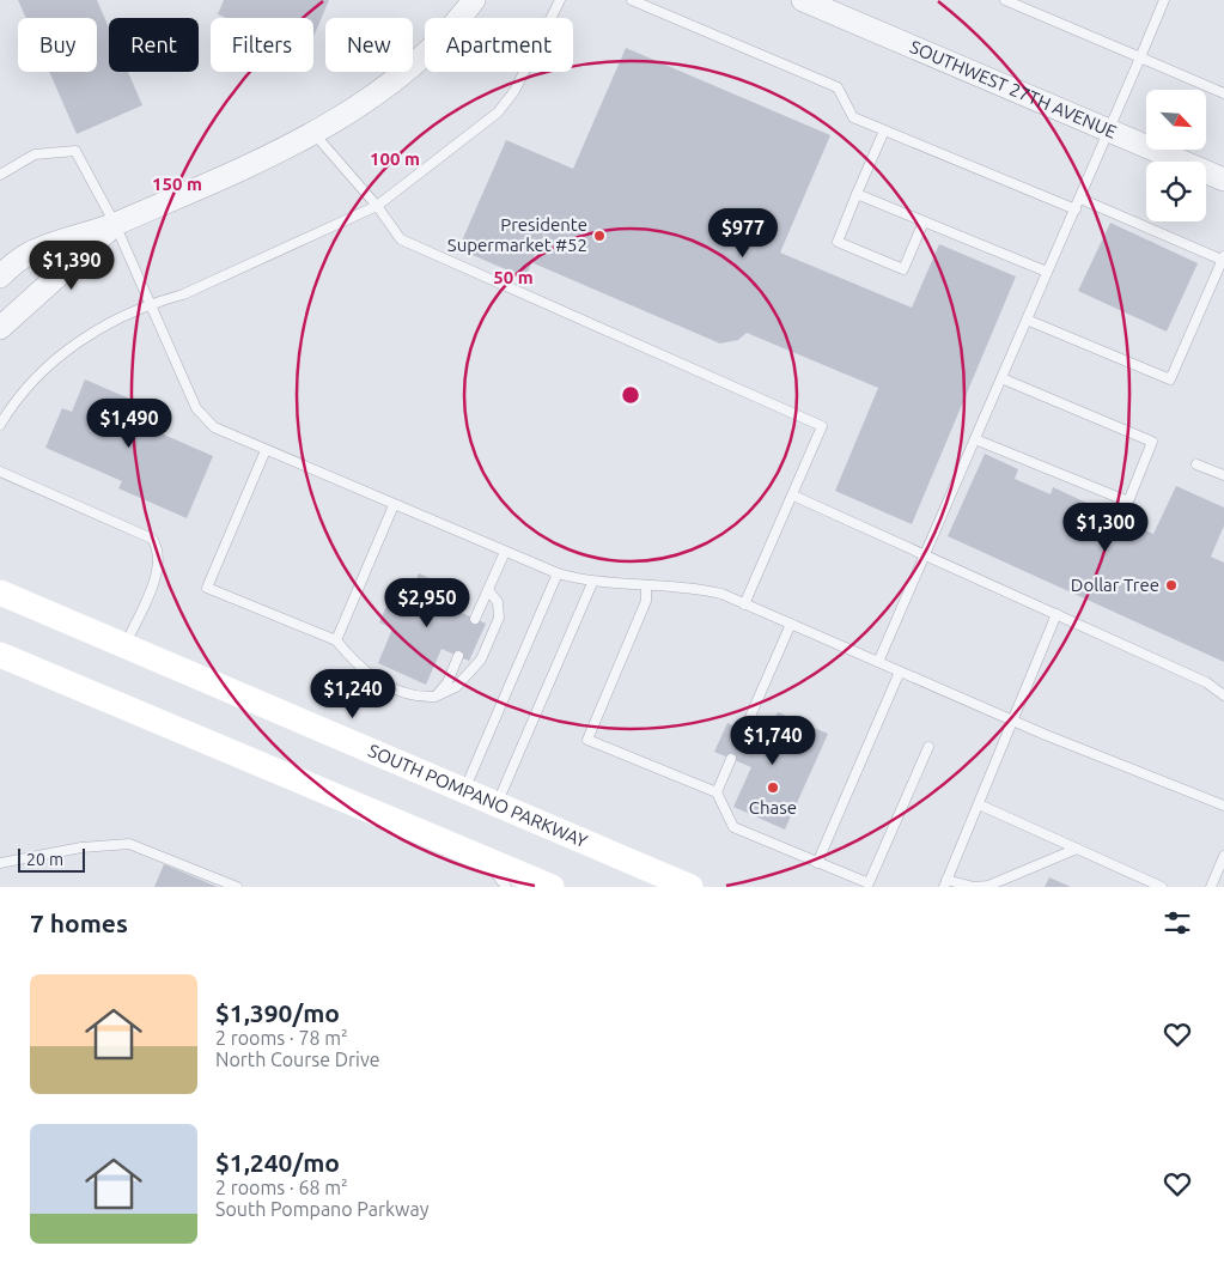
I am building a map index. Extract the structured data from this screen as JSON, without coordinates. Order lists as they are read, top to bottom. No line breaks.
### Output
{"streets":{"main road":["SOUTH POMPANO PARKWAY"],"street":["SOUTHWEST 27TH AVENUE"]},"places":["Presidente Supermarket #52","Dollar Tree","Chase"],"scale_bar":"20 m","north":"bottom right","page":{"chip":["Buy","Rent","Filters","New","Apartment"],"price":["$977","$1,390","$1,490","$1,300","$2,950","$1,240","$1,740"],"scale":"20 m","heading":"7 homes","list":[{"name":"$1,390/mo","note":"2 rooms · 78 m² · North Course Drive"},{"name":"$1,240/mo","note":"2 rooms · 68 m² · South Pompano Parkway"}]},"rings":["100 m","150 m","50 m"]}
